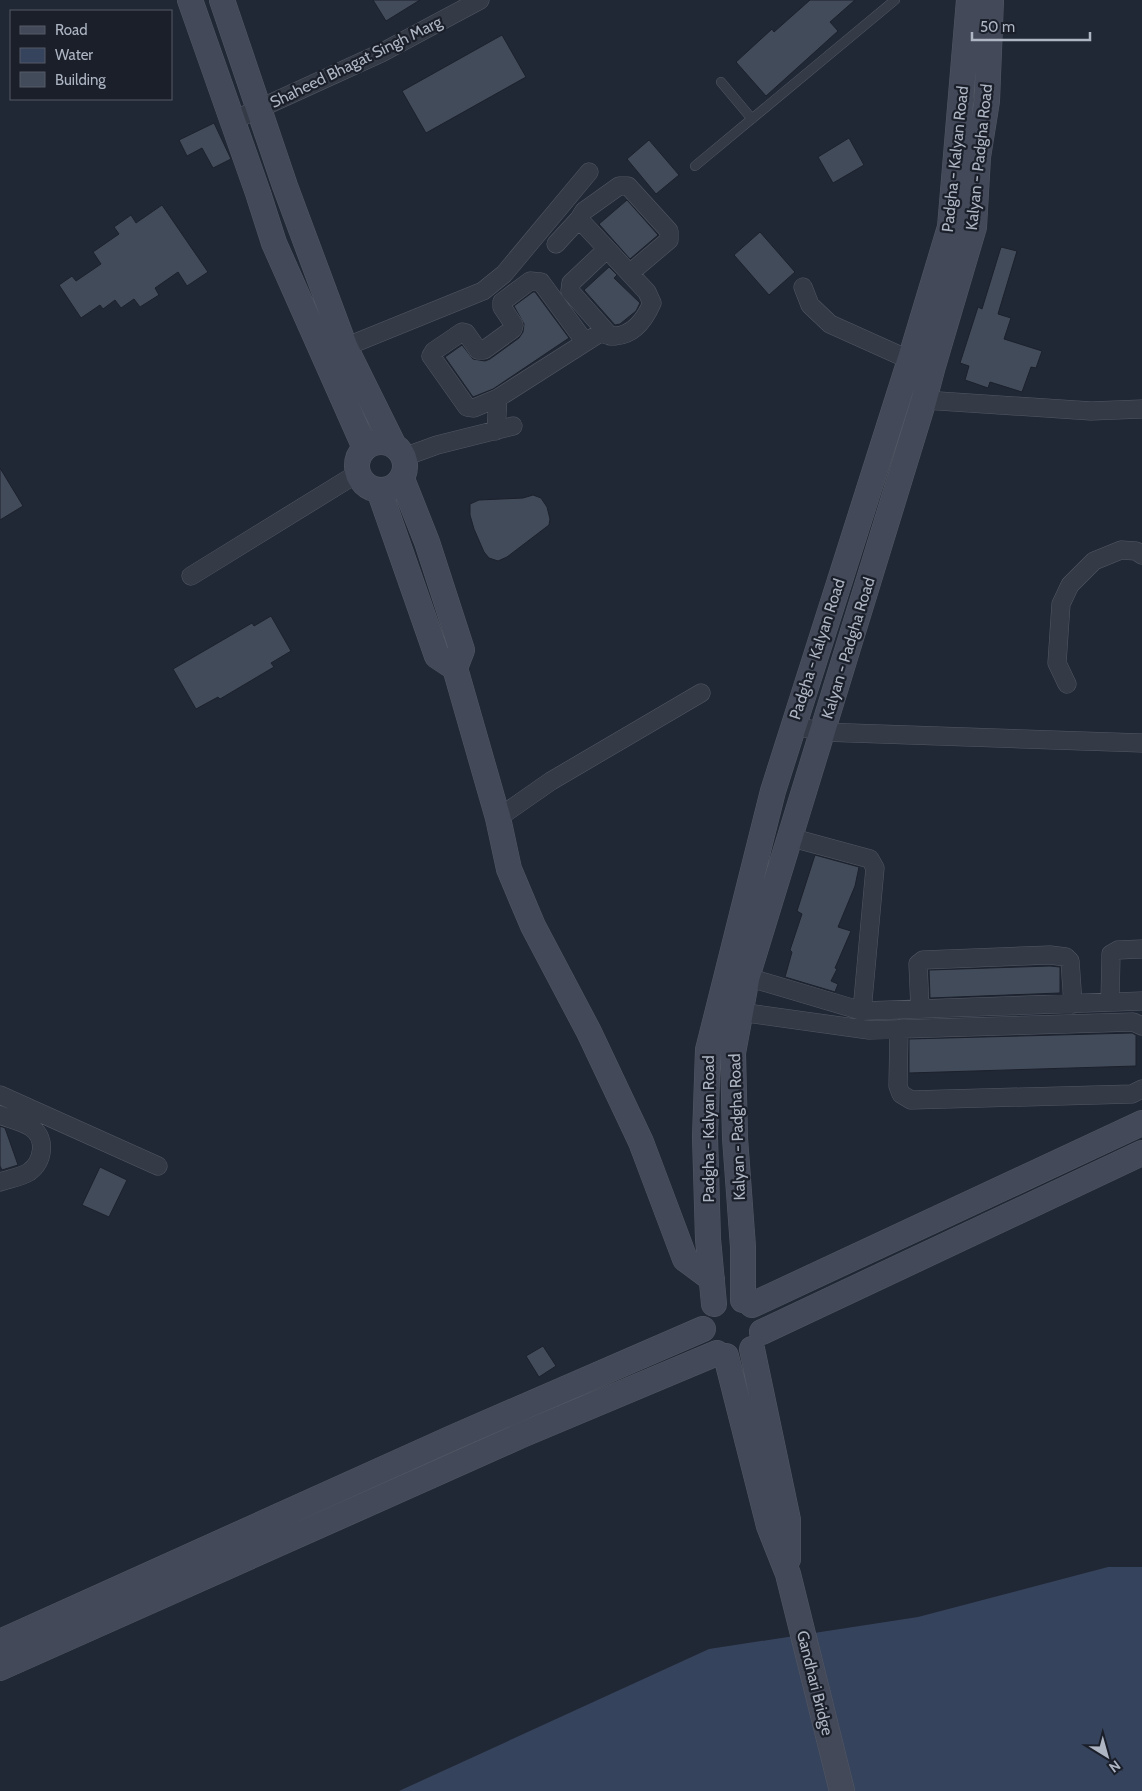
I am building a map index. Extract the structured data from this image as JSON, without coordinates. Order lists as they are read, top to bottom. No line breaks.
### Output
{"streets":{"street":["Shaheed Bhagat Singh Marg","Kalyan - Padgha Road","Padgha - Kalyan Road","Gandhari Bridge"]},"crossings":[["Kalyan - Padgha Road","Padgha - Kalyan Road"]],"legend":["Road","Water","Building"],"scale_bar":"50 m","north":"bottom right"}
